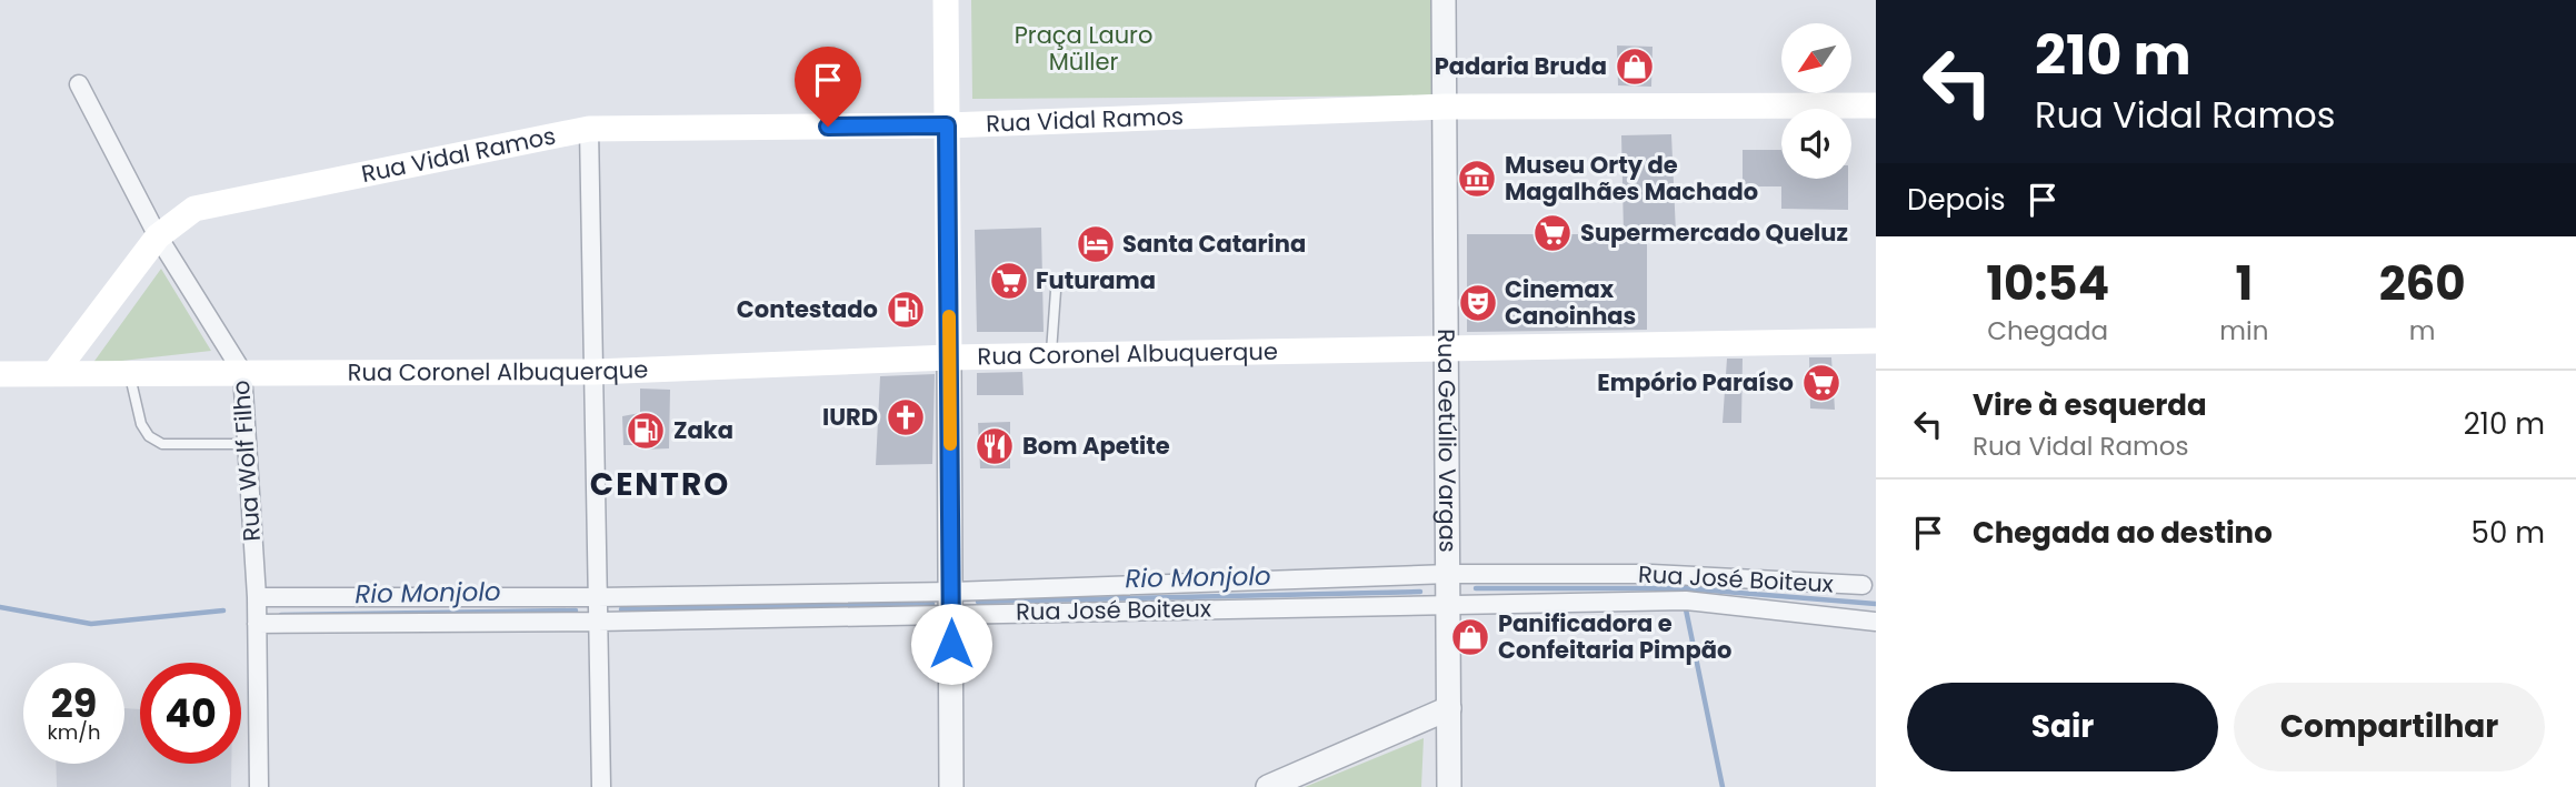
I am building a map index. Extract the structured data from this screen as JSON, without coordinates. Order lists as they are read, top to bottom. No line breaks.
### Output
{"streets":{"main road":["Rua Vidal Ramos","Rua Coronel Albuquerque"],"street":["Rua Getúlio Vargas","Rua Wolf Filho","Rua José Boiteux"]},"crossings":[["Rua Vidal Ramos","Rua Coronel Albuquerque"],["Rua Vidal Ramos","Rua Getúlio Vargas"],["Rua Vidal Ramos","Rua Wolf Filho"],["Rua Coronel Albuquerque","Rua Getúlio Vargas"],["Rua Coronel Albuquerque","Rua Wolf Filho"],["Rua Getúlio Vargas","Rua José Boiteux"],["Rua Wolf Filho","Rua José Boiteux"]],"districts":["CENTRO"],"water":["Rio Monjolo"],"parks":["Praça Lauro Müller"],"places":{"shop":["Padaria Bruda","Panificadora e Confeitaria Pimpão"],"museum":["Museu Orty de Magalhães Machado"],"supermarket":["Supermercado Queluz","Futurama","Empório Paraíso"],"hotel":["Santa Catarina"],"theatre":["Cinemax Canoinhas"],"fuel station":["Contestado","Zaka"],"church":["IURD"],"restaurant":["Bom Apetite"]},"north":"bottom left","page":{"turn":["210 m","Rua Vidal Ramos"],"then":"Depois","eta":["10:54","Chegada","1","min","260","m"],"list":[{"name":"Vire à esquerda","note":"Rua Vidal Ramos","value":"210 m"},{"name":"Chegada ao destino","value":"50 m"}],"speed":"29 km/h","limit":"40","buttons":["Sair","Compartilhar"]}}
